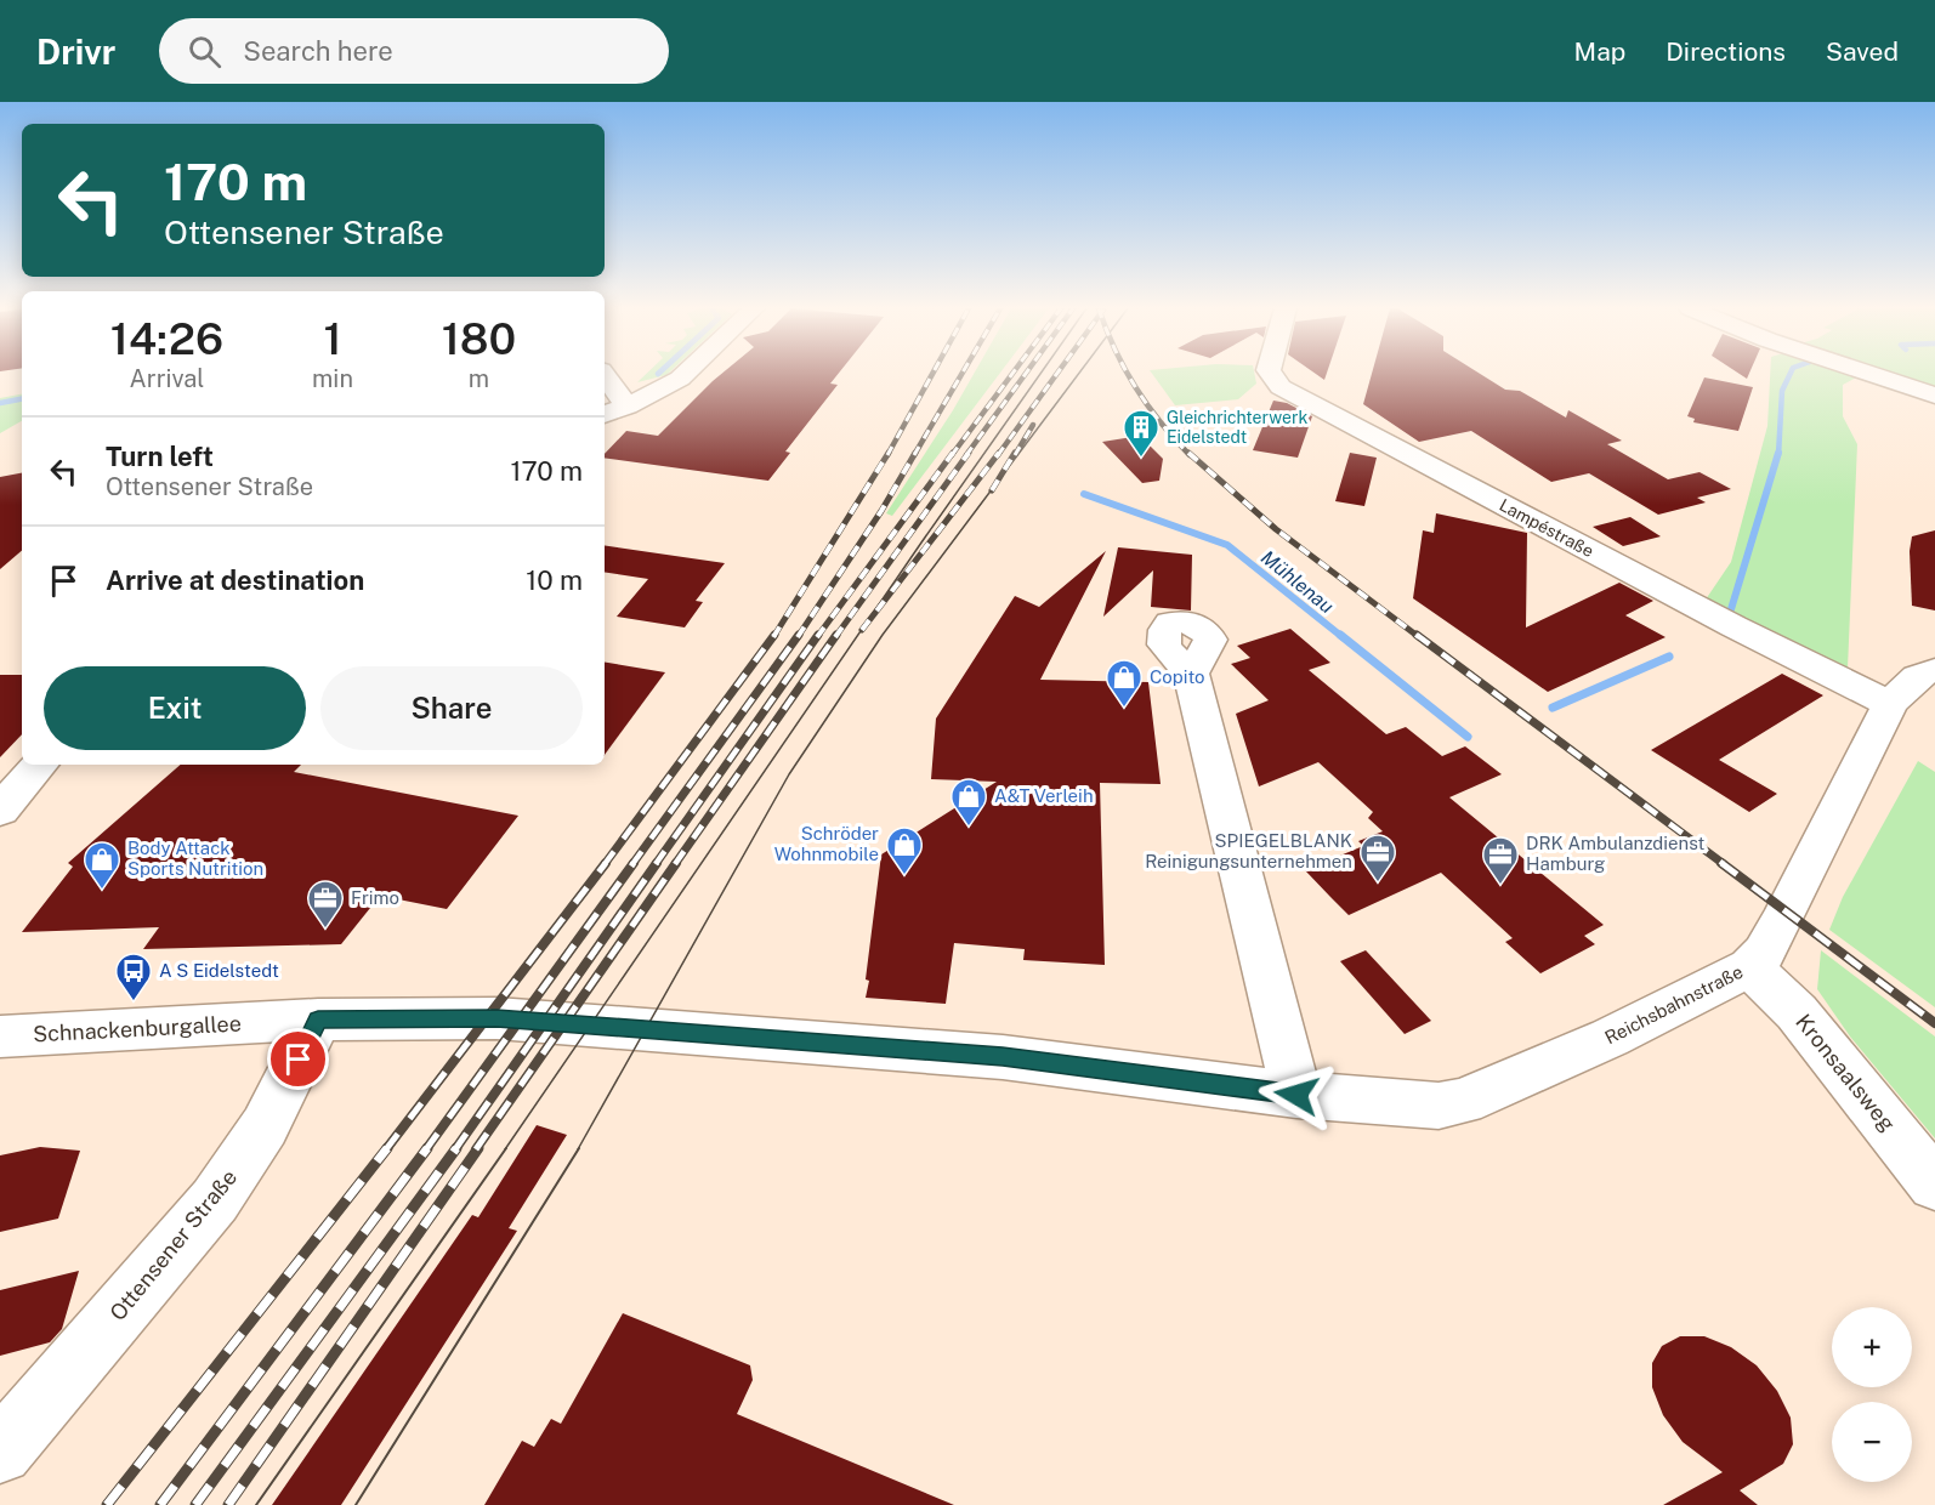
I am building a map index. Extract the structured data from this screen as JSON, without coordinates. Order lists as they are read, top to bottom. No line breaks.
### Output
{"streets":{"street":["Lampéstraße","Reichsbahnstraße","Schnackenburgallee","Kronsaalsweg","Ottensener Straße"]},"crossings":[["Lampéstraße","Reichsbahnstraße"],["Reichsbahnstraße","Schnackenburgallee"],["Reichsbahnstraße","Kronsaalsweg"],["Reichsbahnstraße","Ottensener Straße"],["Schnackenburgallee","Ottensener Straße"]],"water":["Mühlenau"],"places":{"building":["Gleichrichterwerk Eidelstedt"],"shop":["Copito","A&T Verleih","Schröder Wohnmobile","Body Attack Sports Nutrition"],"office":["SPIEGELBLANK Reinigungsunternehmen","DRK Ambulanzdienst Hamburg","Frimo"],"bus stop":["A S Eidelstedt"]},"page":{"header":"Drivr","search":"Search here","nav":["Map","Directions","Saved"],"turn":["170 m","Ottensener Straße"],"eta":["14:26","Arrival","1","min","180","m"],"list":[{"name":"Turn left","note":"Ottensener Straße","value":"170 m"},{"name":"Arrive at destination","value":"10 m"}],"buttons":["Exit","Share"],"map_buttons":["+","−"]}}
